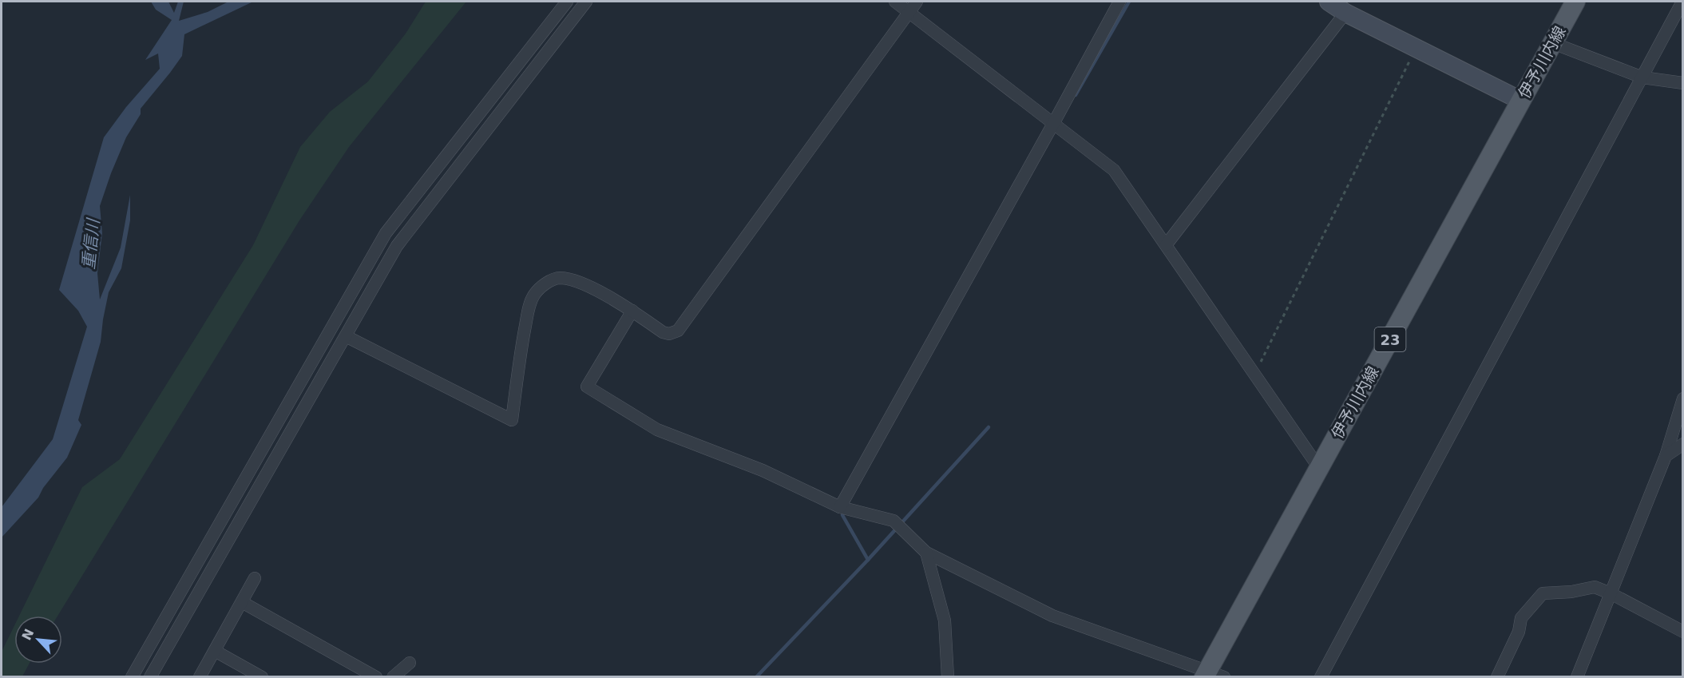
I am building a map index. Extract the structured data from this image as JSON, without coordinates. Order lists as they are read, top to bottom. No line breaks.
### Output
{"streets":{"main road":["伊予川内線","23"]},"water":["重信川"],"north":"top left"}
